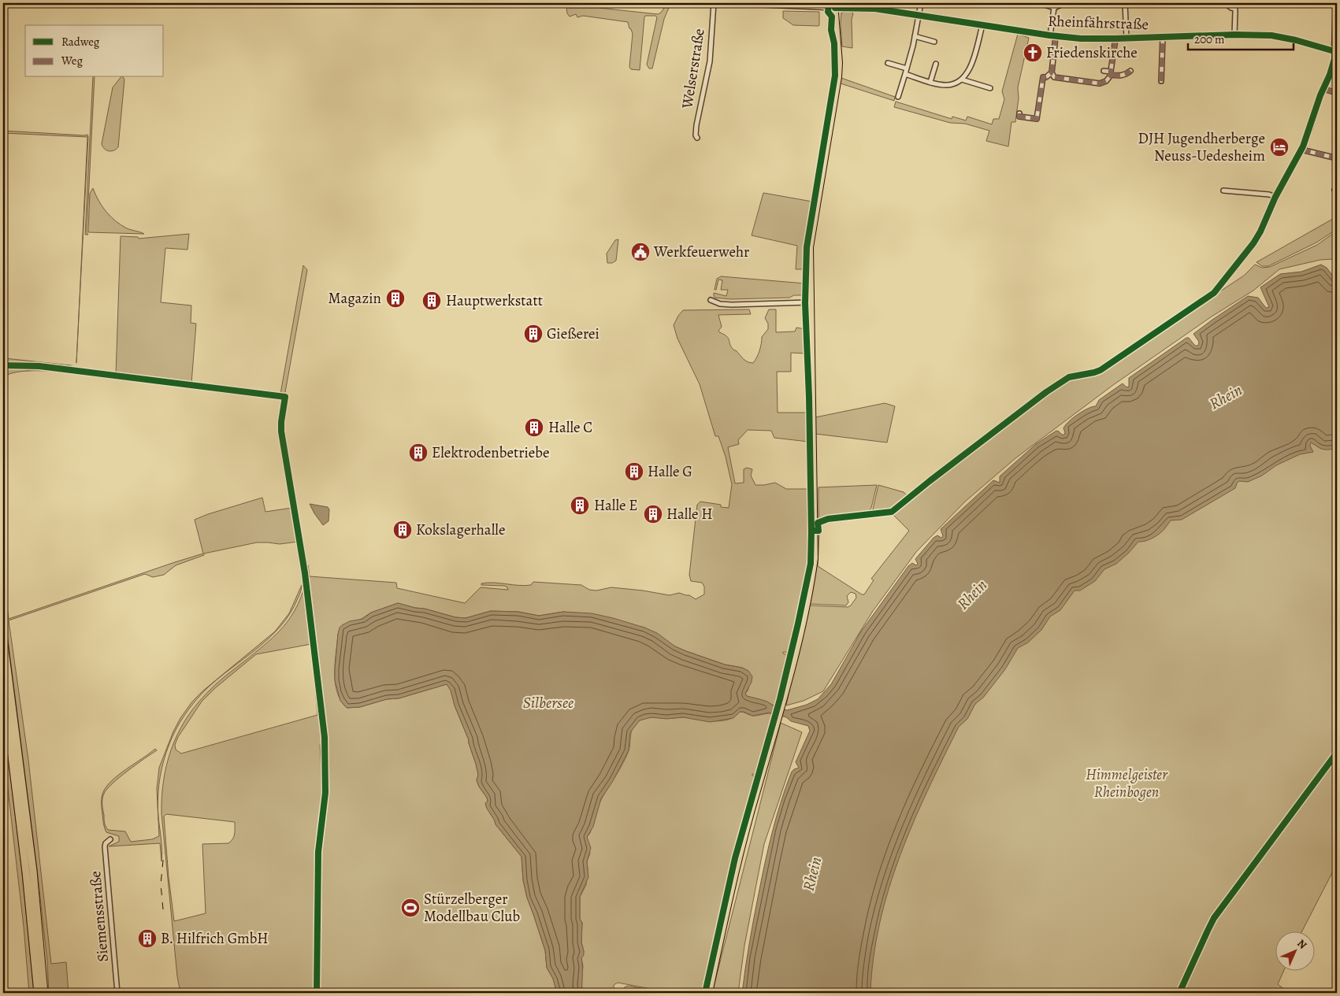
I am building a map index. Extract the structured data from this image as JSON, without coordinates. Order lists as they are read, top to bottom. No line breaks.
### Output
{"streets":{"street":["Rheinfährstraße","Welserstraße","Siemensstraße"]},"water":["Rhein","Silbersee"],"parks":["Himmelgeister Rheinbogen"],"places":{"church":["Friedenskirche"],"hotel":["DJH Jugendherberge Neuss-Uedesheim"],"public building":["Werkfeuerwehr"],"building":["Magazin","Hauptwerkstatt","Gießerei","Halle C","Elektrodenbetriebe","Halle G","Halle E","Halle H","Kokslagerhalle","B. Hilfrich GmbH"],"sports":["Stürzelberger Modellbau Club"]},"legend":["Radweg","Weg"],"scale_bar":"200 m","north":"top right"}
